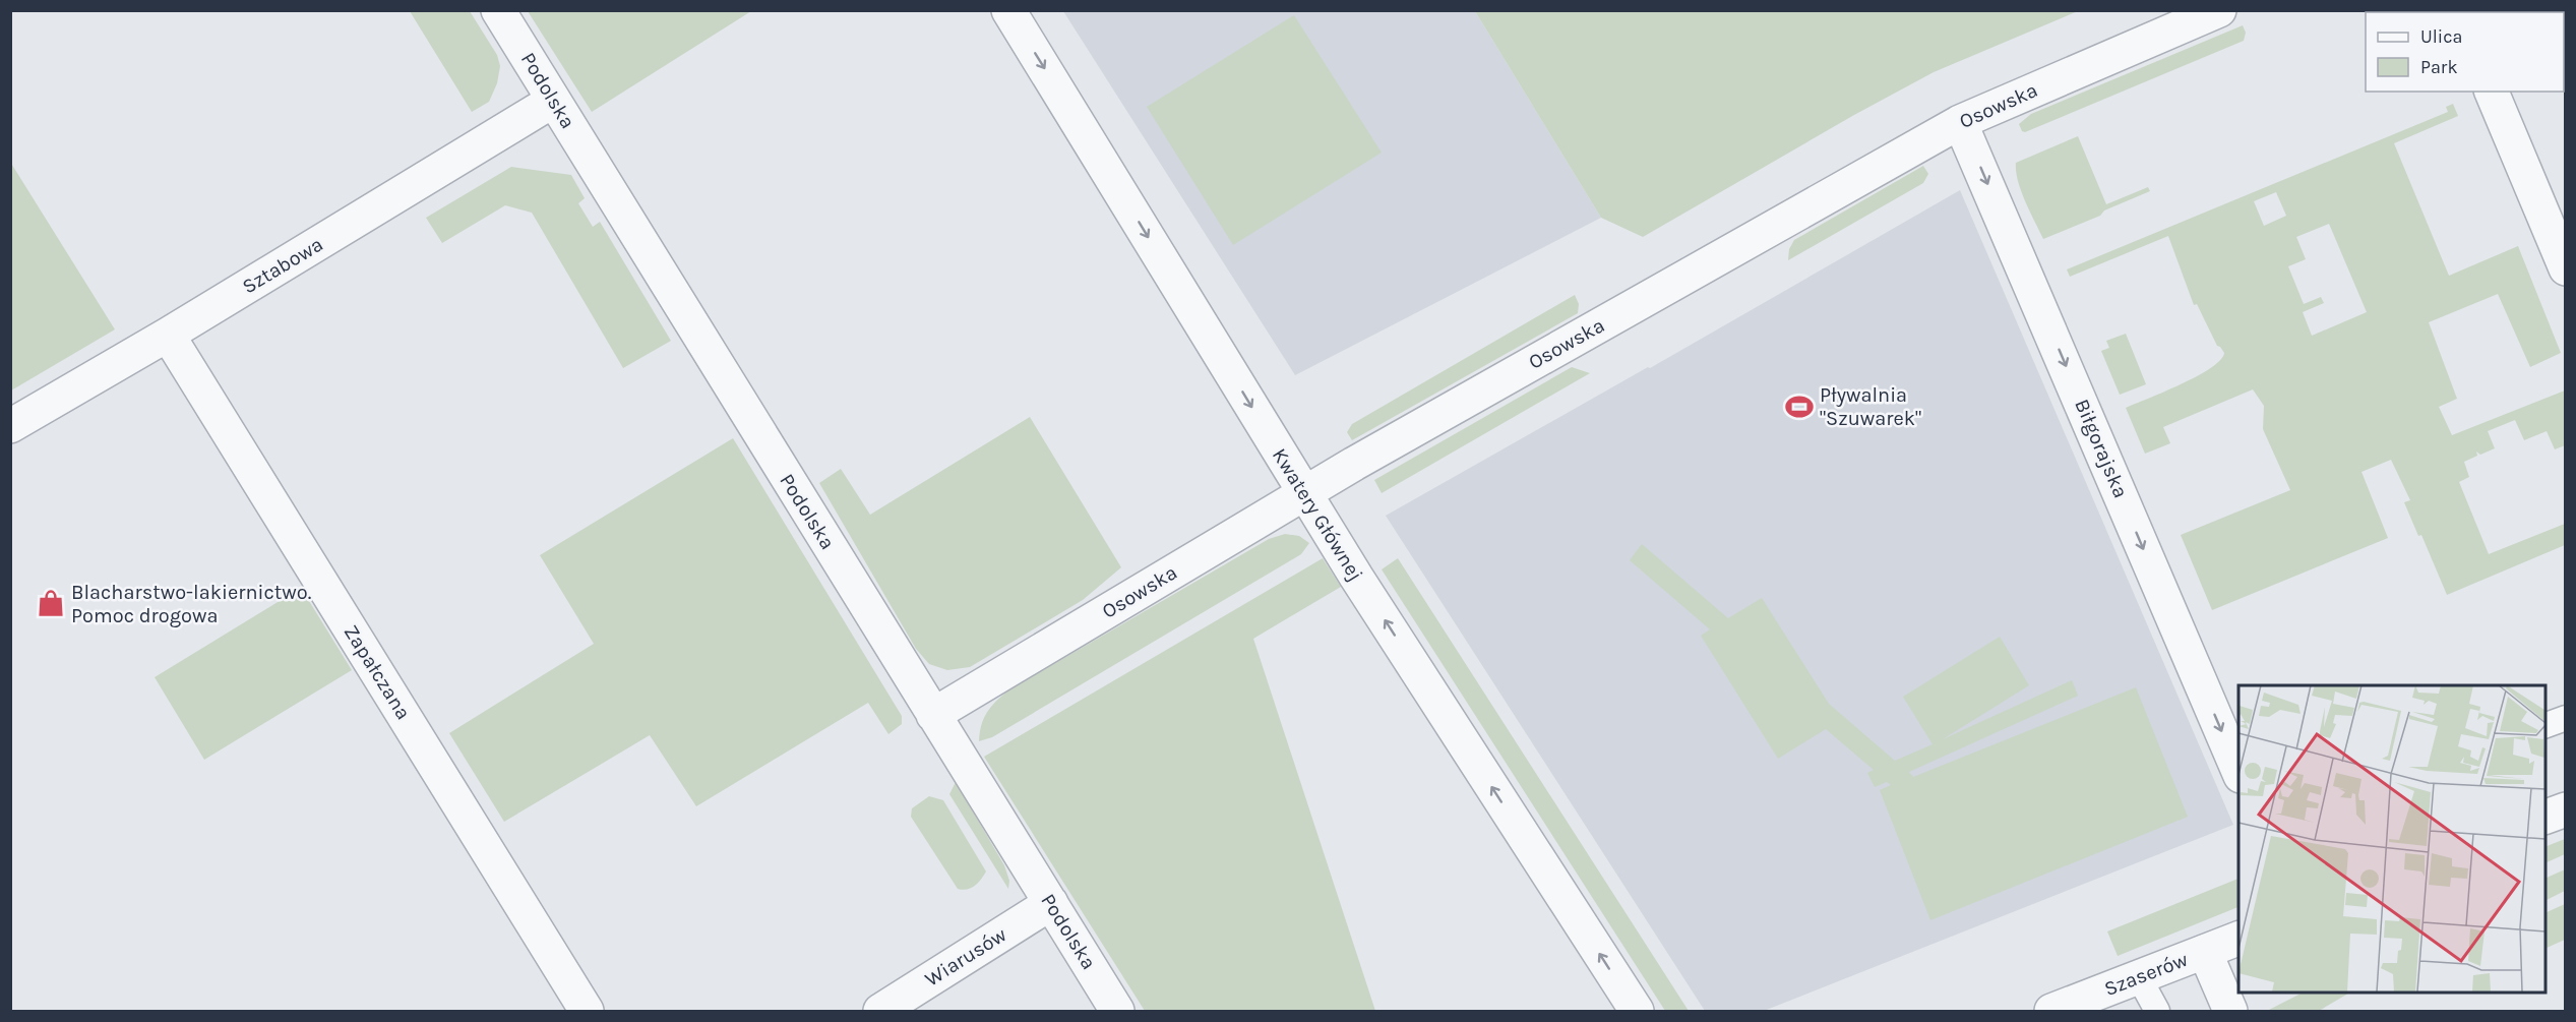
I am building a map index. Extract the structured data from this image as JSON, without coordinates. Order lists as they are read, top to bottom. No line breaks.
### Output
{"streets":{"street":["Podolska","Osowska","Sztabowa","Biłgorajska","Kwatery Głównej","Zapałczana","Wiarusów","Szaserów"]},"crossings":[["Podolska","Osowska"],["Podolska","Sztabowa"],["Podolska","Wiarusów"],["Osowska","Biłgorajska"],["Osowska","Kwatery Głównej"],["Sztabowa","Zapałczana"]],"one_way":["Biłgorajska"],"places":{"sports":["Pływalnia \"Szuwarek\""],"shop":["Blacharstwo-lakiernictwo. Pomoc drogowa"]},"legend":["Ulica","Park"]}
